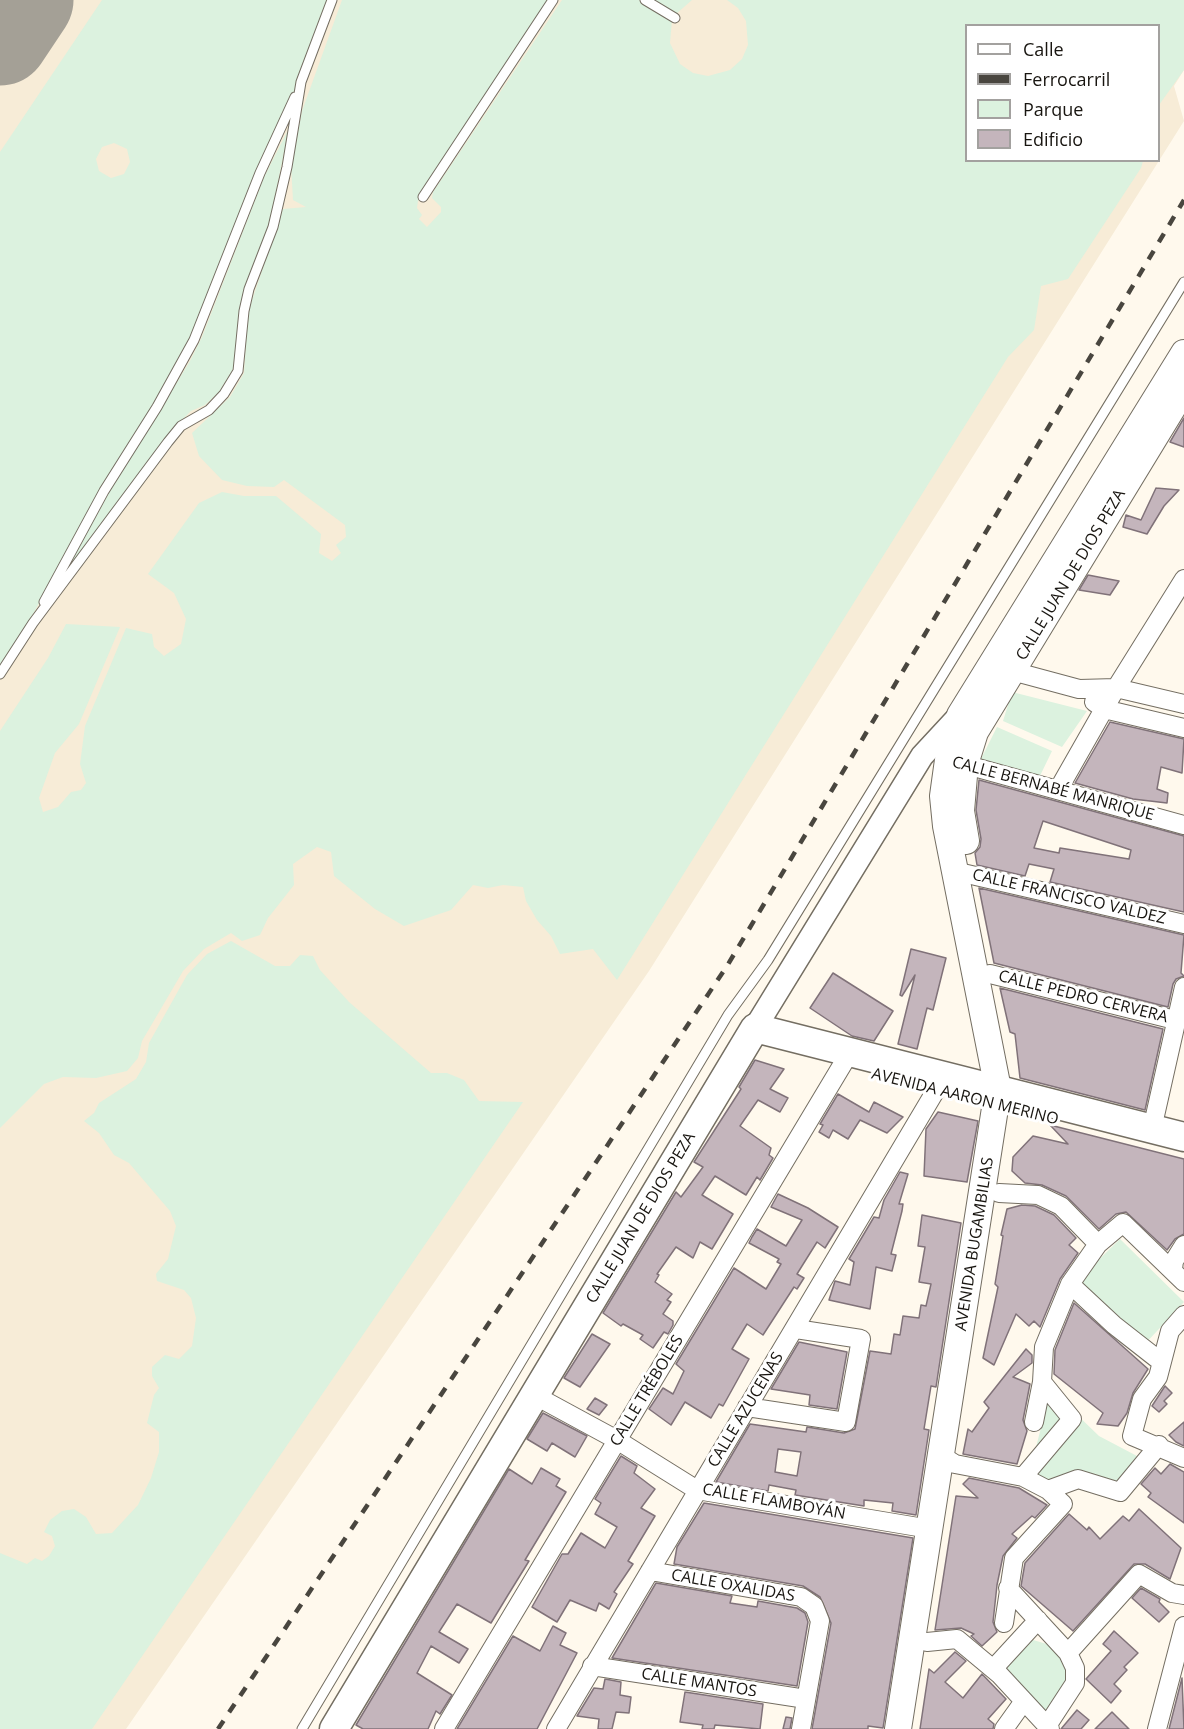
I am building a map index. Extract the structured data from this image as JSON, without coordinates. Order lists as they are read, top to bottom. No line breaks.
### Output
{"streets":{"main road":["CALLE JUAN DE DIOS PEZA","AVENIDA AARON MERINO","AVENIDA BUGAMBILIAS"],"street":["CALLE BERNABÉ MANRIQUE","CALLE FRANCISCO VALDEZ","CALLE PEDRO CERVERA","CALLE TRÉBOLES","CALLE AZUCENAS","CALLE FLAMBOYÁN","CALLE OXALIDAS","CALLE MANTOS"]},"crossings":[["CALLE JUAN DE DIOS PEZA","CALLE BERNABÉ MANRIQUE"],["CALLE JUAN DE DIOS PEZA","AVENIDA AARON MERINO"],["CALLE JUAN DE DIOS PEZA","AVENIDA BUGAMBILIAS"],["CALLE JUAN DE DIOS PEZA","CALLE FLAMBOYÁN"],["CALLE BERNABÉ MANRIQUE","AVENIDA BUGAMBILIAS"],["CALLE FRANCISCO VALDEZ","AVENIDA BUGAMBILIAS"],["CALLE PEDRO CERVERA","AVENIDA BUGAMBILIAS"],["AVENIDA AARON MERINO","AVENIDA BUGAMBILIAS"],["AVENIDA AARON MERINO","CALLE TRÉBOLES"],["AVENIDA AARON MERINO","CALLE AZUCENAS"],["AVENIDA BUGAMBILIAS","CALLE FLAMBOYÁN"],["CALLE TRÉBOLES","CALLE FLAMBOYÁN"],["CALLE AZUCENAS","CALLE FLAMBOYÁN"],["CALLE AZUCENAS","CALLE OXALIDAS"],["CALLE AZUCENAS","CALLE MANTOS"],["CALLE OXALIDAS","CALLE MANTOS"]],"legend":["Calle","Ferrocarril","Parque","Edificio"]}
